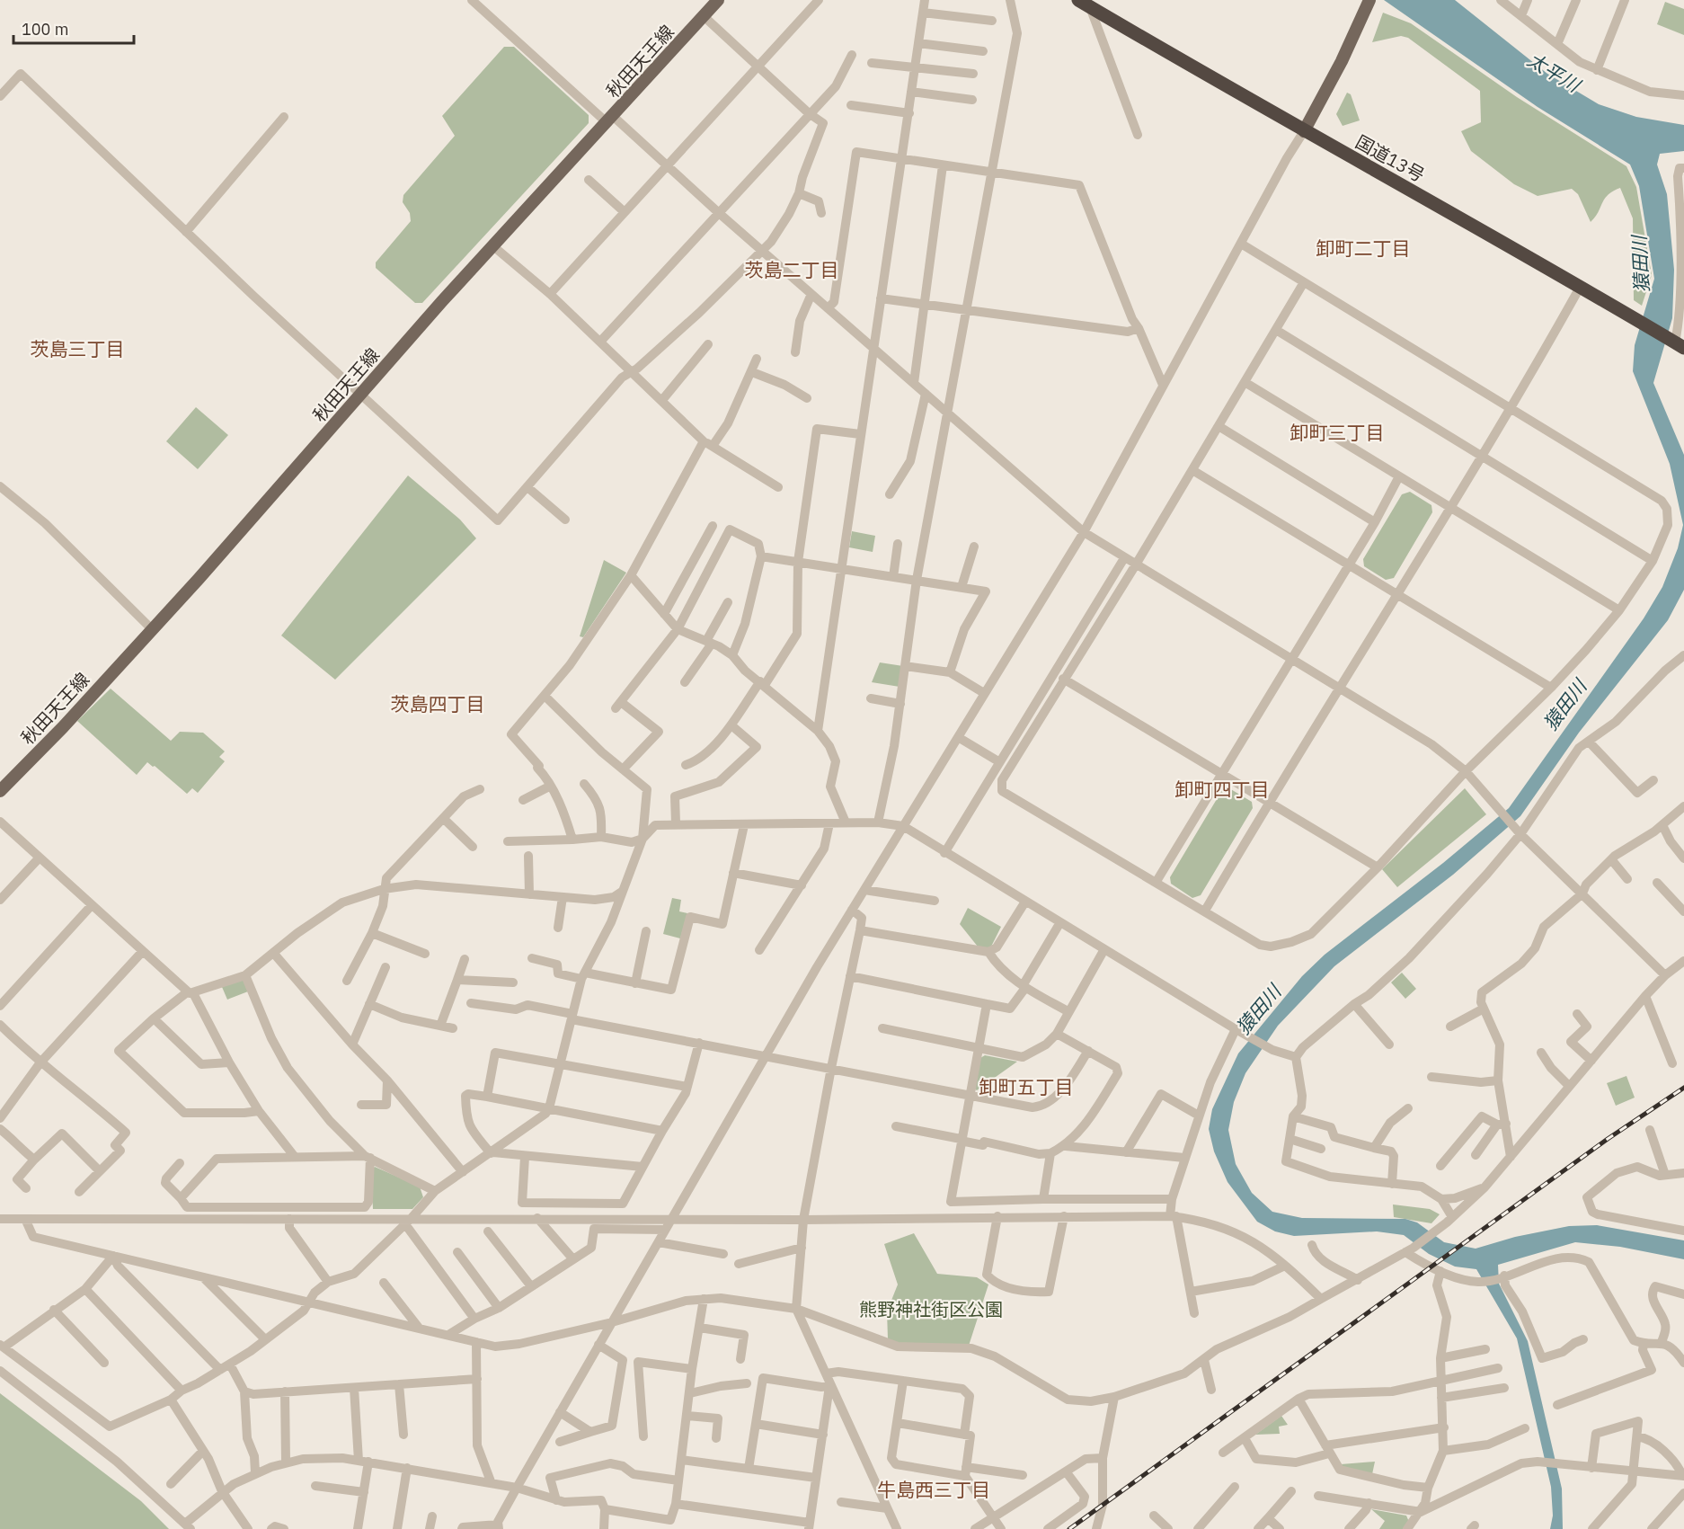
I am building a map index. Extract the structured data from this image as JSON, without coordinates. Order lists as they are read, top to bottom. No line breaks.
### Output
{"streets":{"highway":["国道13号"],"main road":["秋田天王線"]},"districts":["卸町二丁目","茨島二丁目","茨島三丁目","卸町三丁目","茨島四丁目","卸町四丁目","卸町五丁目","牛島西三丁目"],"water":["太平川","猿田川"],"parks":["熊野神社街区公園"],"scale_bar":"100 m"}
